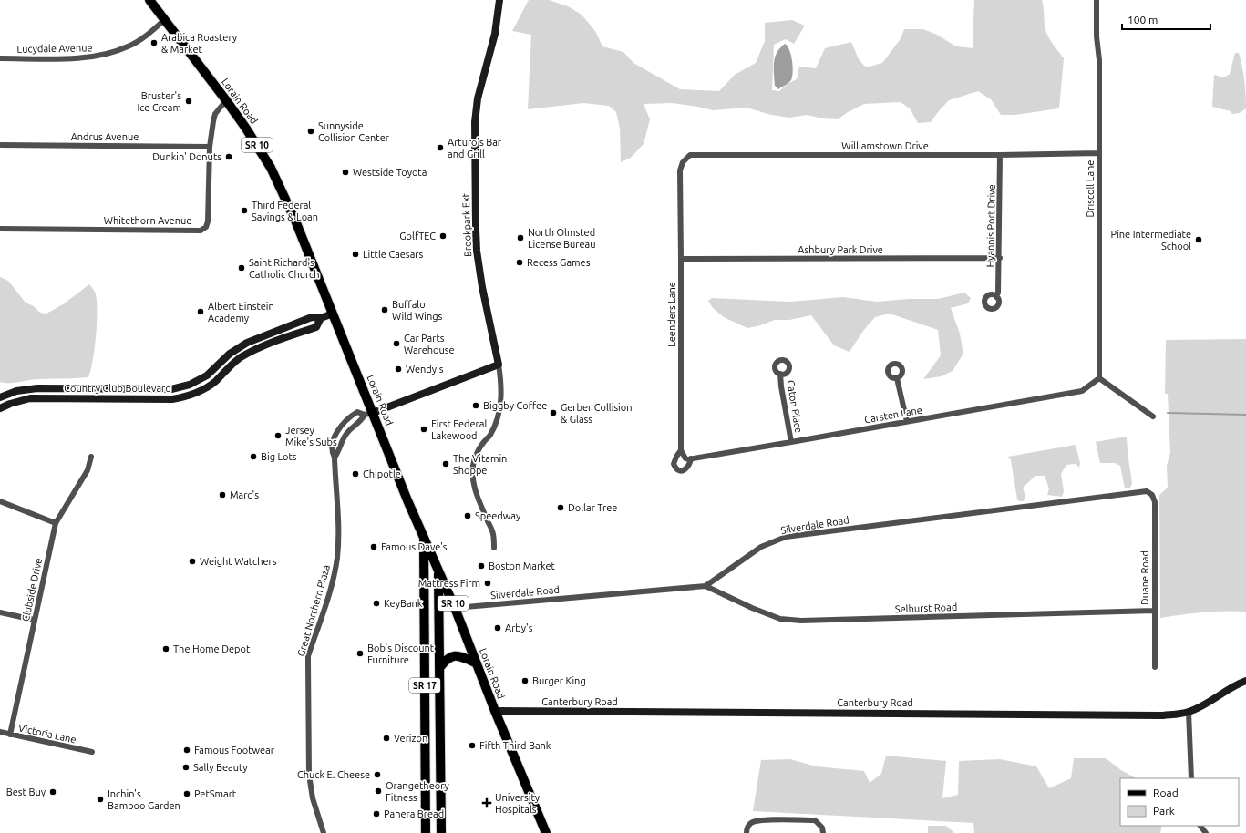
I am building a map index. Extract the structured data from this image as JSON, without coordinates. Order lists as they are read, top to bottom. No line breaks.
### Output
{"streets":{"main road":["Lorain Road","SR 10","SR 17"],"street":["Lucydale Avenue","Andrus Avenue","Williamstown Drive","Driscoll Lane","Whitethorn Avenue","Brookpark Ext","Hyannis Port Drive","Ashbury Park Drive","Leenders Lane","Country Club Boulevard","Caton Place","Carsten Lane","Silverdale Road","Duane Road","Clubside Drive","Selhurst Road","Great Northern Plaza","Canterbury Road","Victoria Lane"]},"crossings":[["Lucydale Avenue","Lorain Road"],["Lorain Road","Whitethorn Avenue"],["Lorain Road","Country Club Boulevard"],["Lorain Road","Silverdale Road"],["Lorain Road","Great Northern Plaza"],["Lorain Road","SR 17"],["Lorain Road","Canterbury Road"],["Andrus Avenue","Whitethorn Avenue"],["Williamstown Drive","Driscoll Lane"],["Williamstown Drive","Hyannis Port Drive"],["Williamstown Drive","Leenders Lane"],["Driscoll Lane","Carsten Lane"],["Hyannis Port Drive","Ashbury Park Drive"],["Ashbury Park Drive","Leenders Lane"],["Leenders Lane","Carsten Lane"],["Caton Place","Carsten Lane"],["Silverdale Road","Duane Road"],["Silverdale Road","Selhurst Road"],["Duane Road","Selhurst Road"],["Clubside Drive","Victoria Lane"]],"places":{"other":["Arabica Roastery & Market","Bruster's Ice Cream","Sunnyside Collision Center","Arturo's Bar and Grill","Dunkin' Donuts","Westside Toyota","Third Federal Savings & Loan","GolfTEC","North Olmsted License Bureau","Pine Intermediate School","Little Caesars","Recess Games","Saint Richard's Catholic Church","Buffalo Wild Wings","Albert Einstein Academy","Car Parts Warehouse","Wendy's","Biggby Coffee","Gerber Collision & Glass","First Federal Lakewood","Jersey Mike's Subs","Big Lots","The Vitamin Shoppe","Chipotle","Marc's","Dollar Tree","Speedway","Famous Dave's","Weight Watchers","Boston Market","Mattress Firm","KeyBank","Arby's","The Home Depot","Bob's Discount Furniture","Burger King","Verizon","Fifth Third Bank","Famous Footwear","Sally Beauty","Chuck E. Cheese","Orangetheory Fitness","Best Buy","PetSmart","Inchin's Bamboo Garden","Panera Bread"],"health":["University Hospitals"]},"legend":["Road","Park"],"scale_bar":"100 m"}
